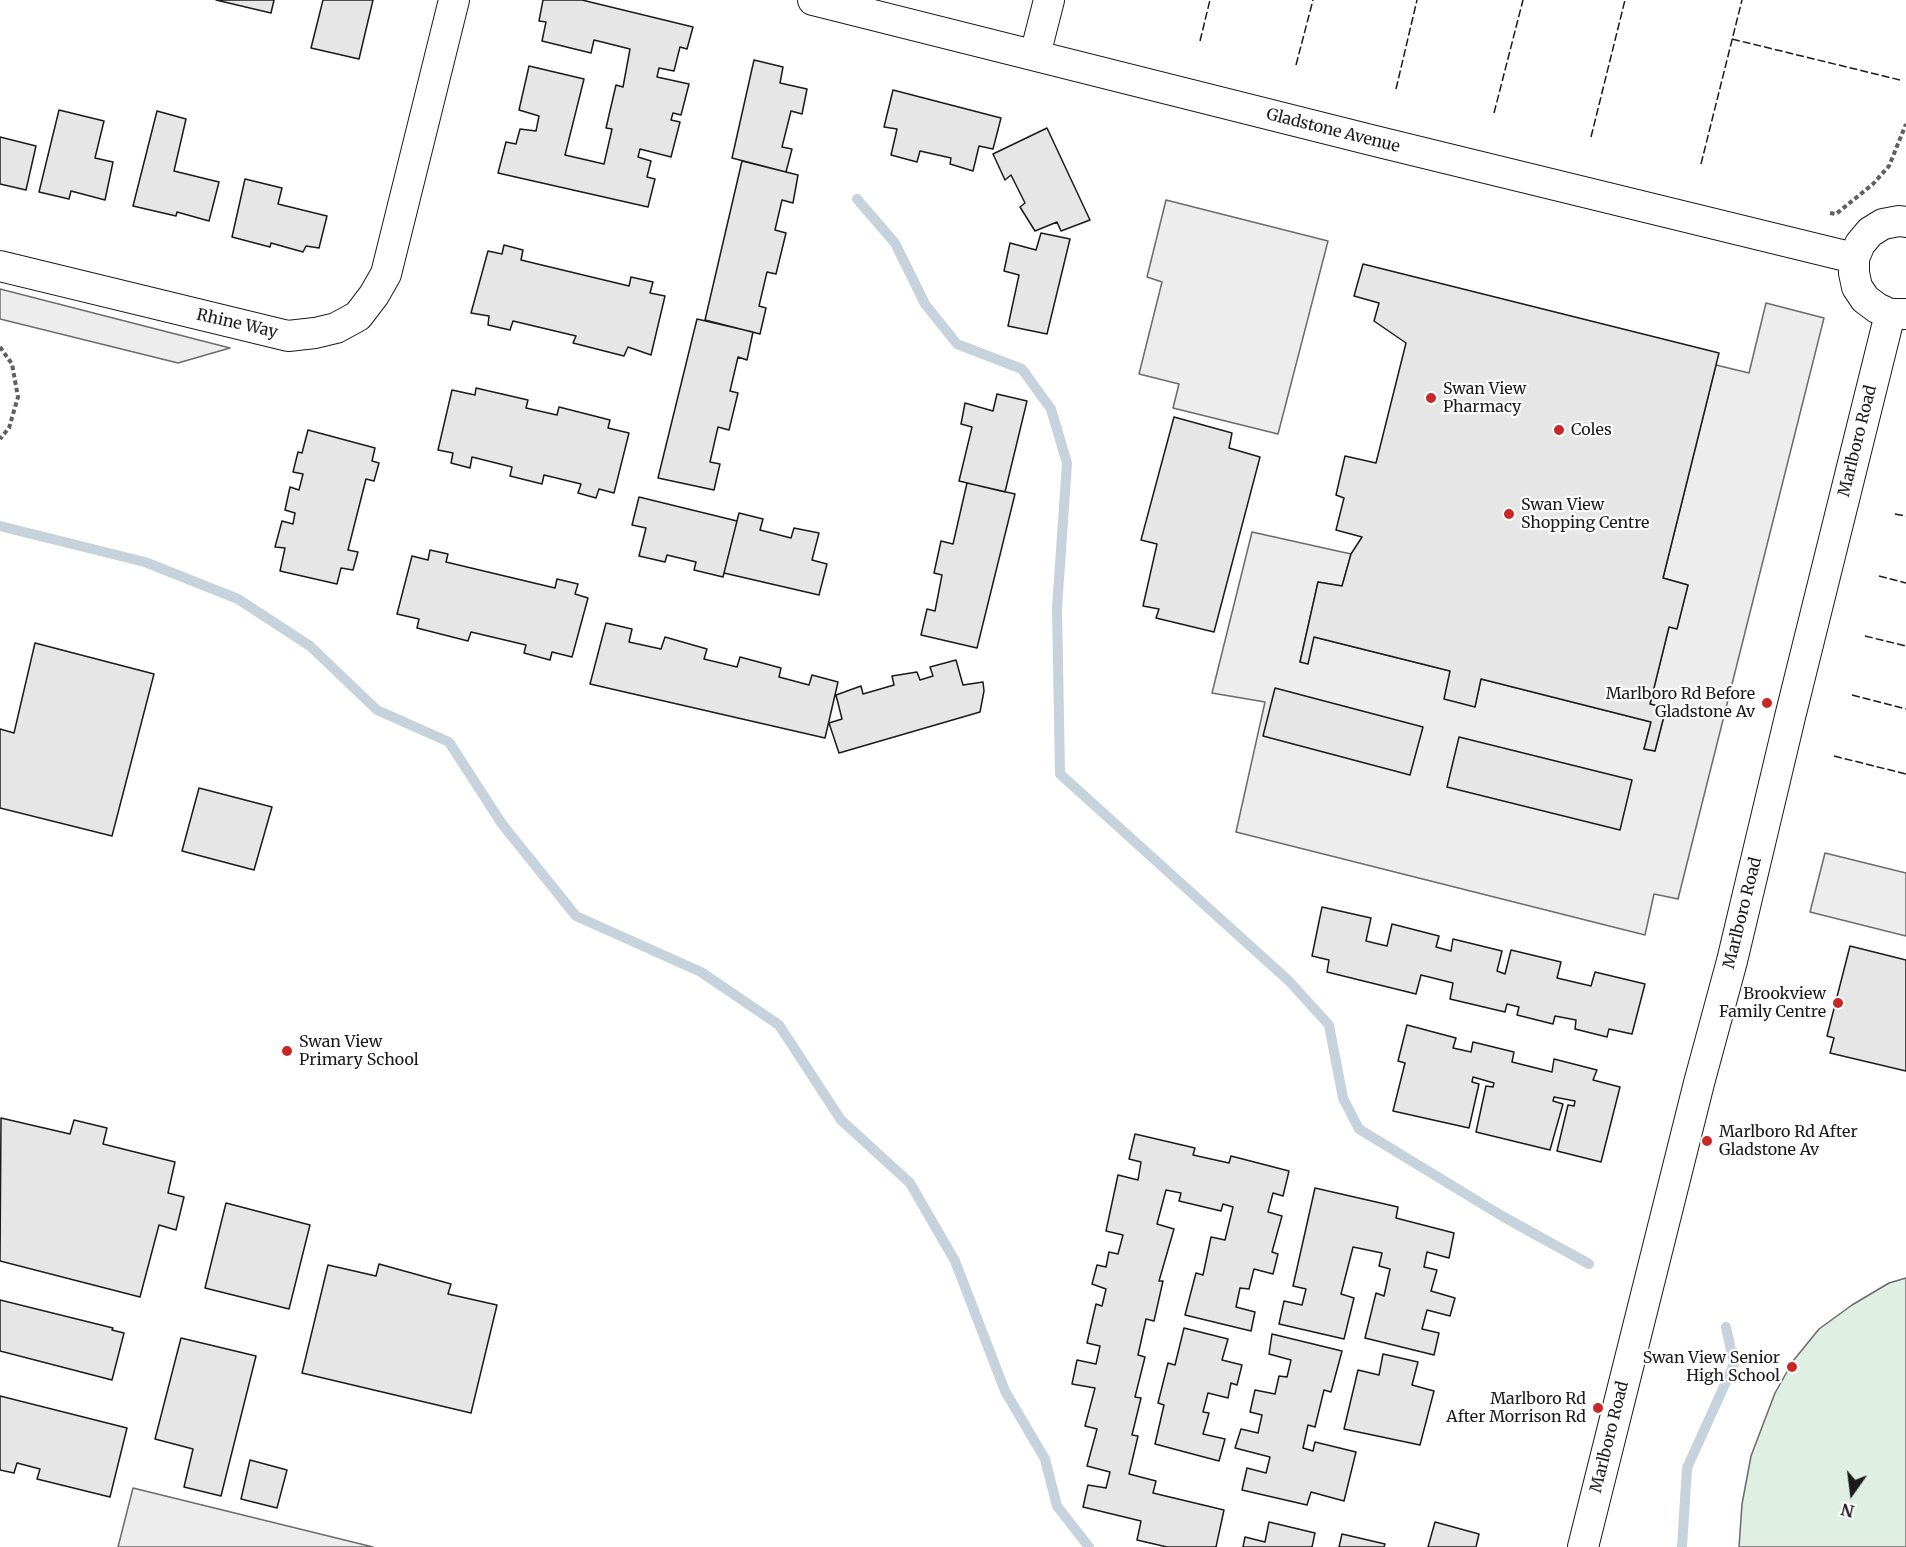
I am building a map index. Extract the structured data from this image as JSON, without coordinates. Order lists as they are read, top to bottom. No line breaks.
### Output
{"streets":{"street":["Gladstone Avenue","Rhine Way","Marlboro Road"]},"places":["Swan View Pharmacy","Coles","Swan View Shopping Centre","Marlboro Rd Before Gladstone Av","Brookview Family Centre","Swan View Primary School","Marlboro Rd After Gladstone Av","Swan View Senior High School","Marlboro Rd After Morrison Rd"],"north":"bottom"}
